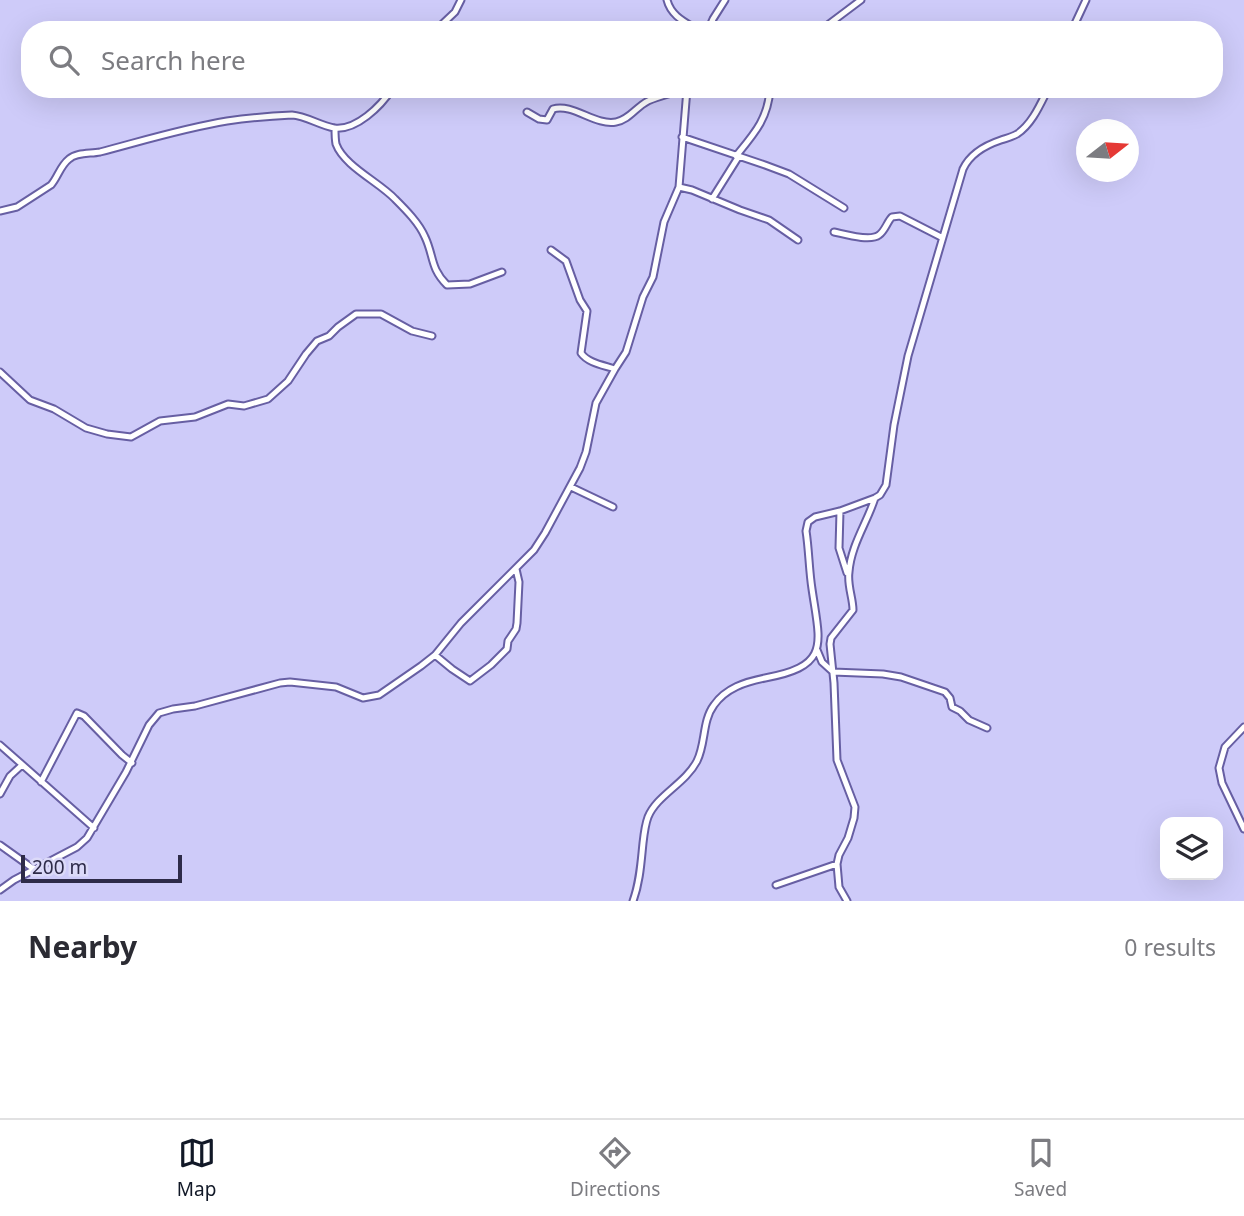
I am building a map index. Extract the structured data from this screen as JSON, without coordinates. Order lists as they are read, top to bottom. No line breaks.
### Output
{"scale_bar":"200 m","north":"right","page":{"search":"Search here","scale":"200 m","heading":["Nearby","0 results"],"nav":["Map","Directions","Saved"]}}
